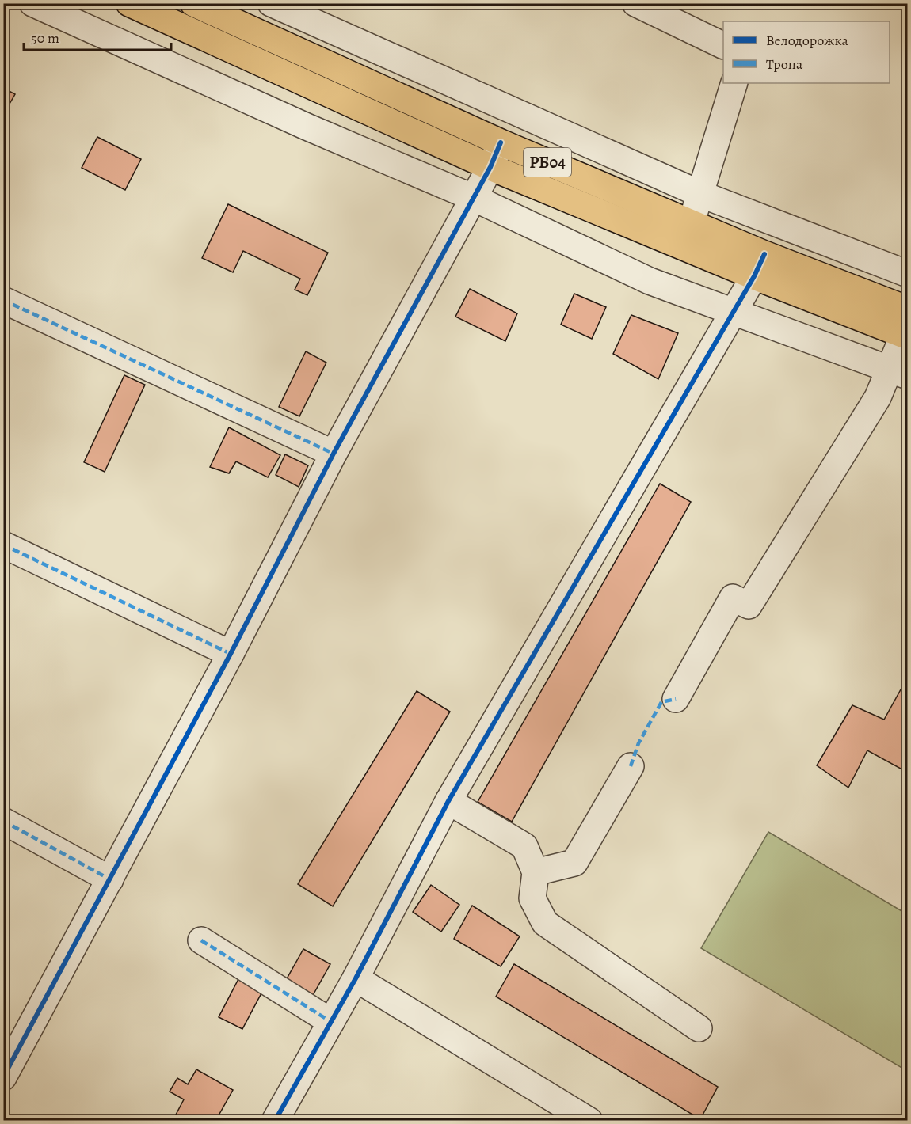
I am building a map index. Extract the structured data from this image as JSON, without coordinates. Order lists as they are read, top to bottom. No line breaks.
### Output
{"streets":{"main road":["РБ04"]},"legend":["Велодорожка","Тропа"],"scale_bar":"50 m"}
